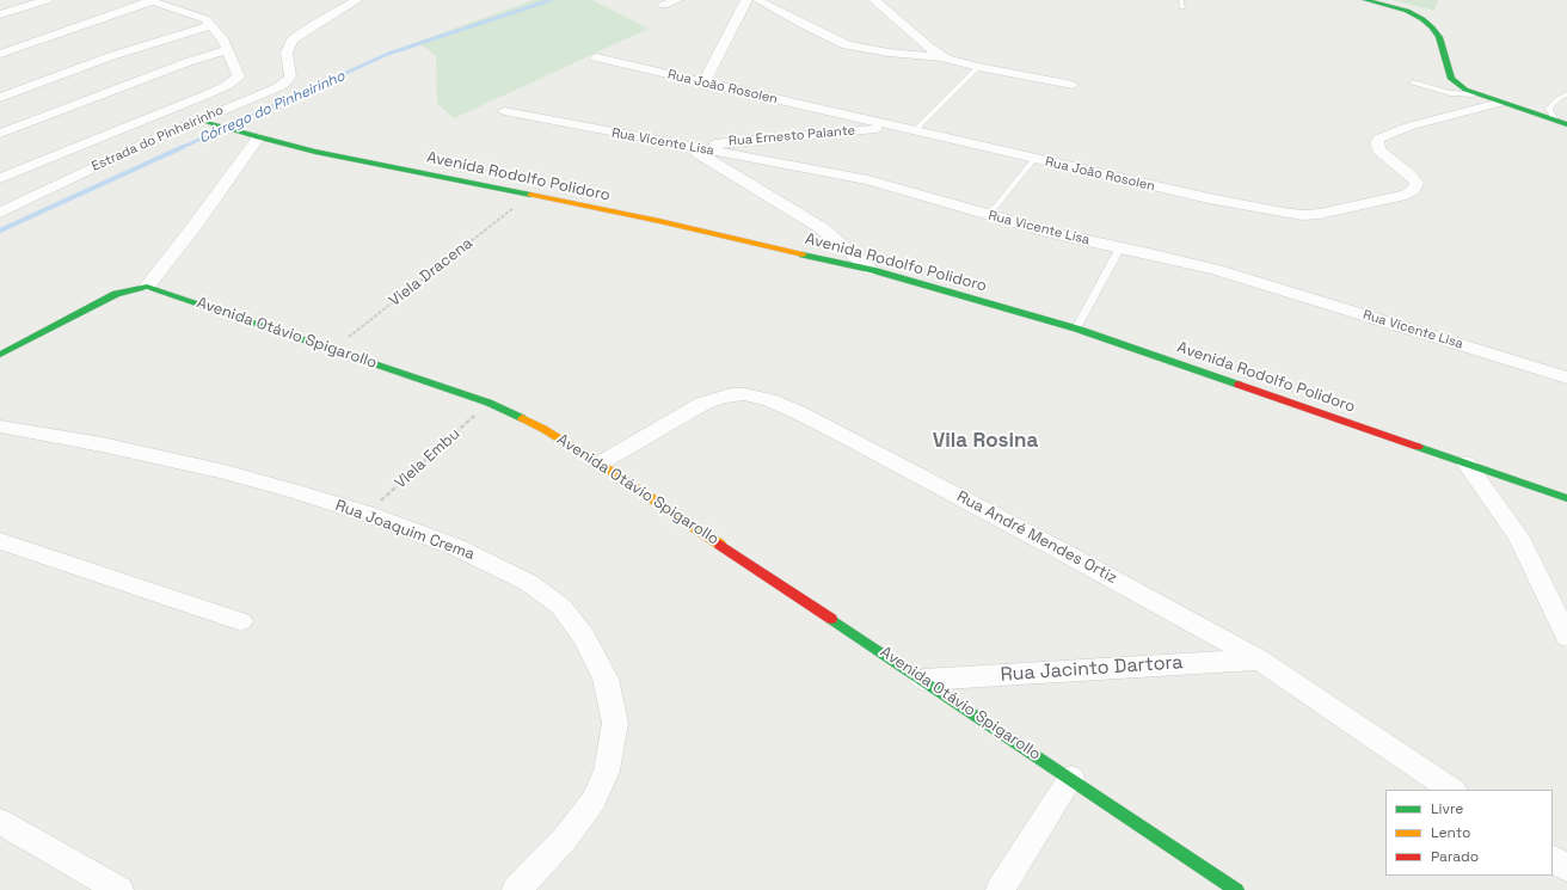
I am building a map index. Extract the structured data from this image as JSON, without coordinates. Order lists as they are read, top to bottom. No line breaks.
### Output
{"streets":{"street":["Rua João Rosolen","Rua Ernesto Palante","Estrada do Pinheirinho","Rua Vicente Lisa","Avenida Rodolfo Polidoro","Avenida Otávio Spigarollo","Rua Joaquim Crema","Rua André Mendes Ortiz","Rua Jacinto Dartora"],"path":["Viela Dracena","Viela Embu"]},"crossings":[["Rua João Rosolen","Rua Ernesto Palante"],["Rua Ernesto Palante","Rua Vicente Lisa"],["Rua Ernesto Palante","Avenida Rodolfo Polidoro"],["Estrada do Pinheirinho","Avenida Rodolfo Polidoro"],["Avenida Rodolfo Polidoro","Viela Dracena"],["Viela Dracena","Avenida Otávio Spigarollo"],["Avenida Otávio Spigarollo","Viela Embu"],["Avenida Otávio Spigarollo","Rua André Mendes Ortiz"],["Avenida Otávio Spigarollo","Rua Jacinto Dartora"],["Viela Embu","Rua Joaquim Crema"],["Rua André Mendes Ortiz","Rua Jacinto Dartora"]],"districts":["Vila Rosina"],"water":["Córrego do Pinheirinho"],"legend":["Livre","Lento","Parado"]}
